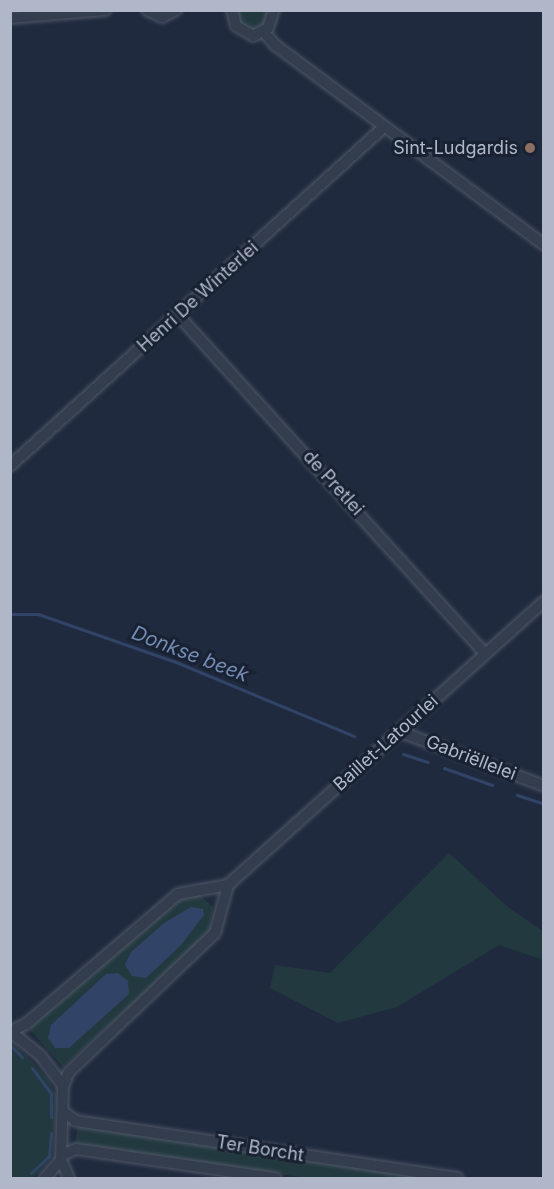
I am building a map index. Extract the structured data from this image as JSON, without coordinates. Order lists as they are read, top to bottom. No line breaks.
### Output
{"streets":{"street":["Henri De Winterlei","de Pretlei","Baillet-Latourlei","Gabriëllelei","Ter Borcht"]},"crossings":[["Henri De Winterlei","de Pretlei"],["de Pretlei","Baillet-Latourlei"],["Baillet-Latourlei","Gabriëllelei"]],"water":["Donkse beek"],"places":["Sint-Ludgardis"]}
